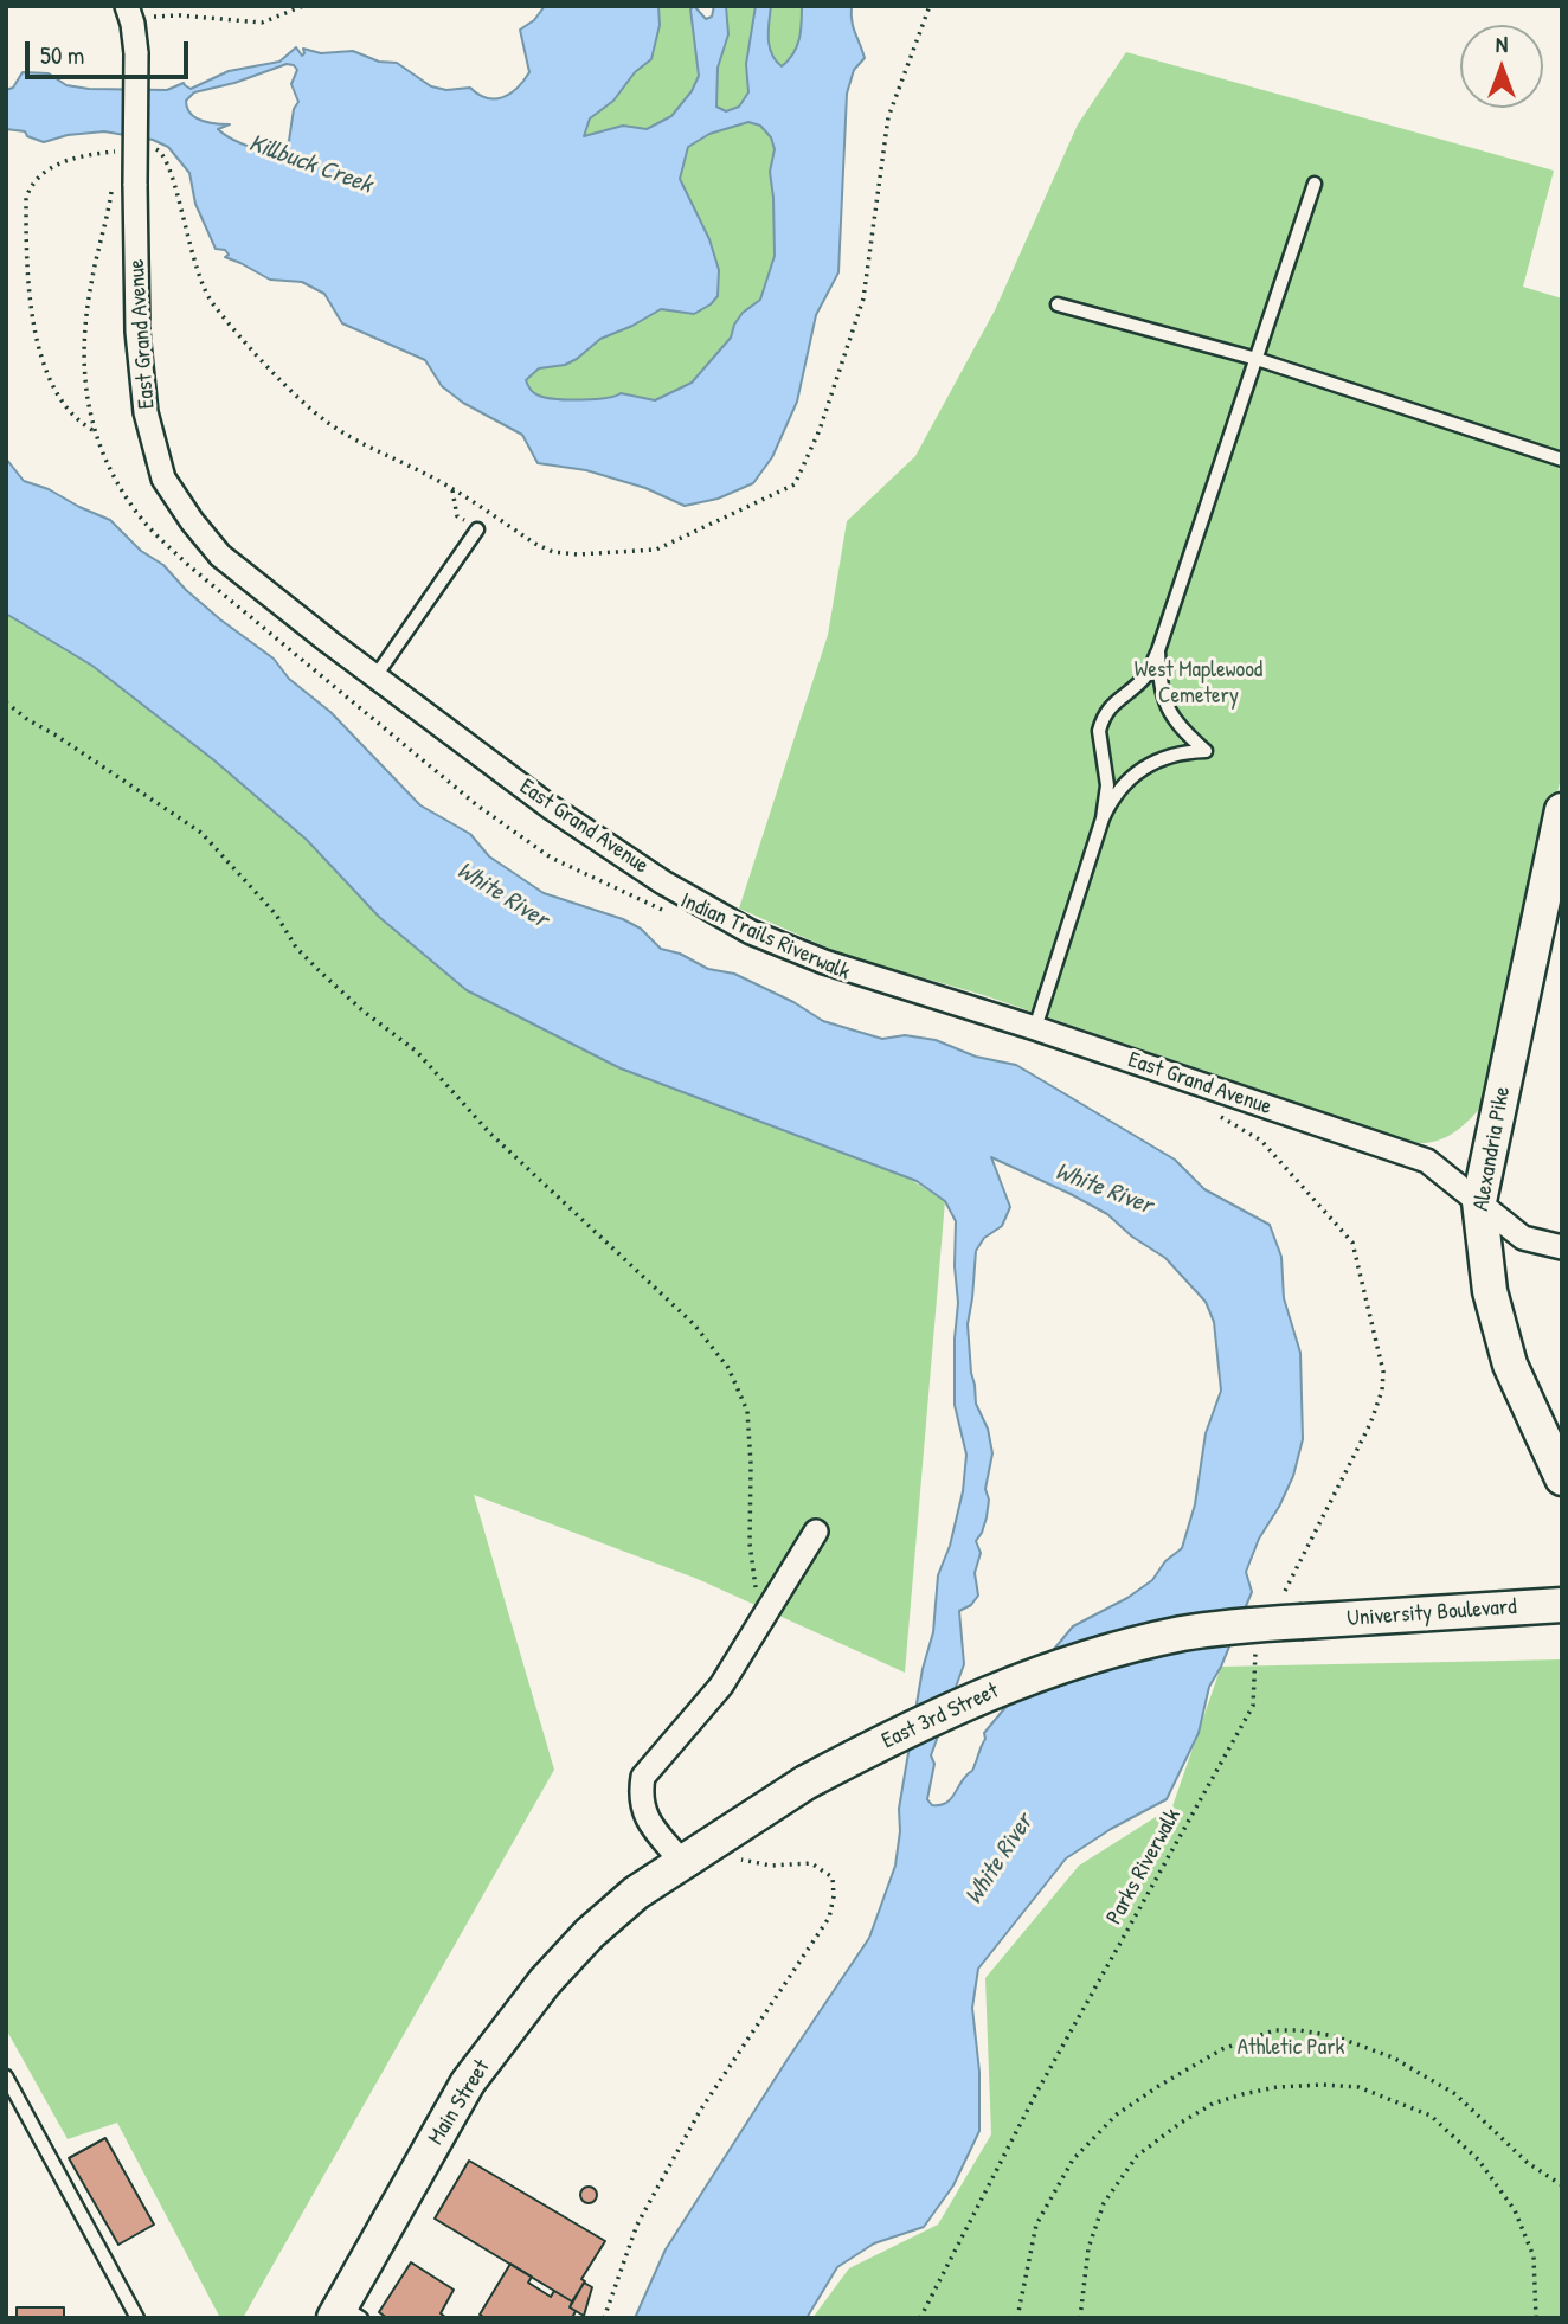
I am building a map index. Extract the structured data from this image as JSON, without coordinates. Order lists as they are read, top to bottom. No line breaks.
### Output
{"streets":{"main road":["Alexandria Pike","University Boulevard","East 3rd Street","Main Street"],"street":["East Grand Avenue"],"path":["Indian Trails Riverwalk","Parks Riverwalk"]},"crossings":[["East Grand Avenue","Indian Trails Riverwalk"],["East Grand Avenue","Alexandria Pike"],["University Boulevard","East 3rd Street"],["East 3rd Street","Main Street"]],"water":["Killbuck Creek","White River"],"parks":["West Maplewood Cemetery","Athletic Park"],"scale_bar":"50 m","north":"top"}
